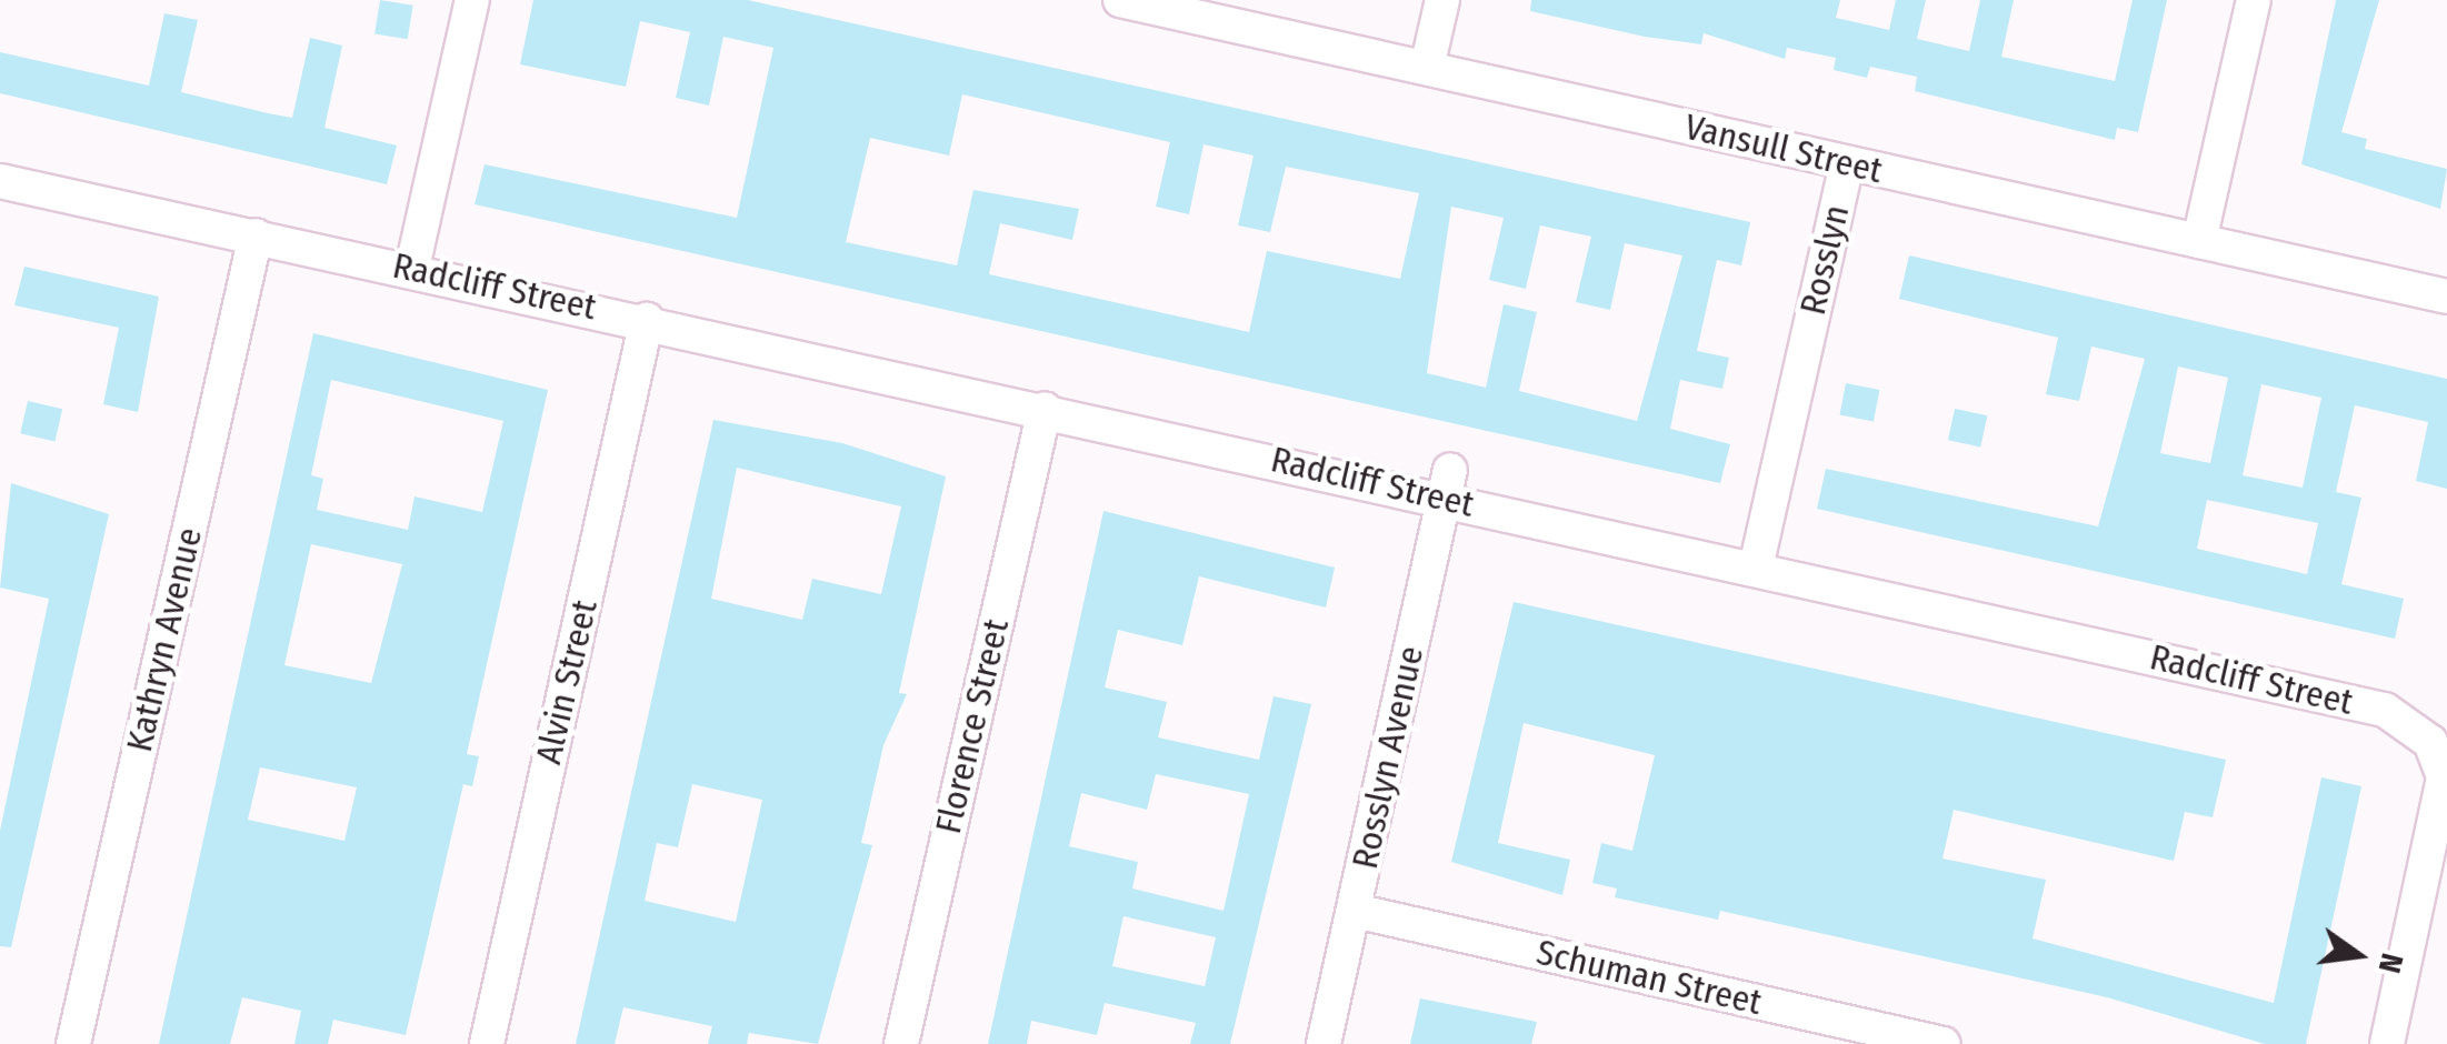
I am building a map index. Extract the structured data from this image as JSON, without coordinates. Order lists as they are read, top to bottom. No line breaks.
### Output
{"streets":{"street":["Vansull Street","Rosslyn","Radcliff Street","Kathryn Avenue","Alvin Street","Florence Street","Rosslyn Avenue","Schuman Street"]},"crossings":[["Vansull Street","Rosslyn"],["Rosslyn","Radcliff Street"],["Radcliff Street","Kathryn Avenue"],["Radcliff Street","Alvin Street"],["Radcliff Street","Florence Street"],["Radcliff Street","Rosslyn Avenue"],["Rosslyn Avenue","Schuman Street"]],"north":"right"}
